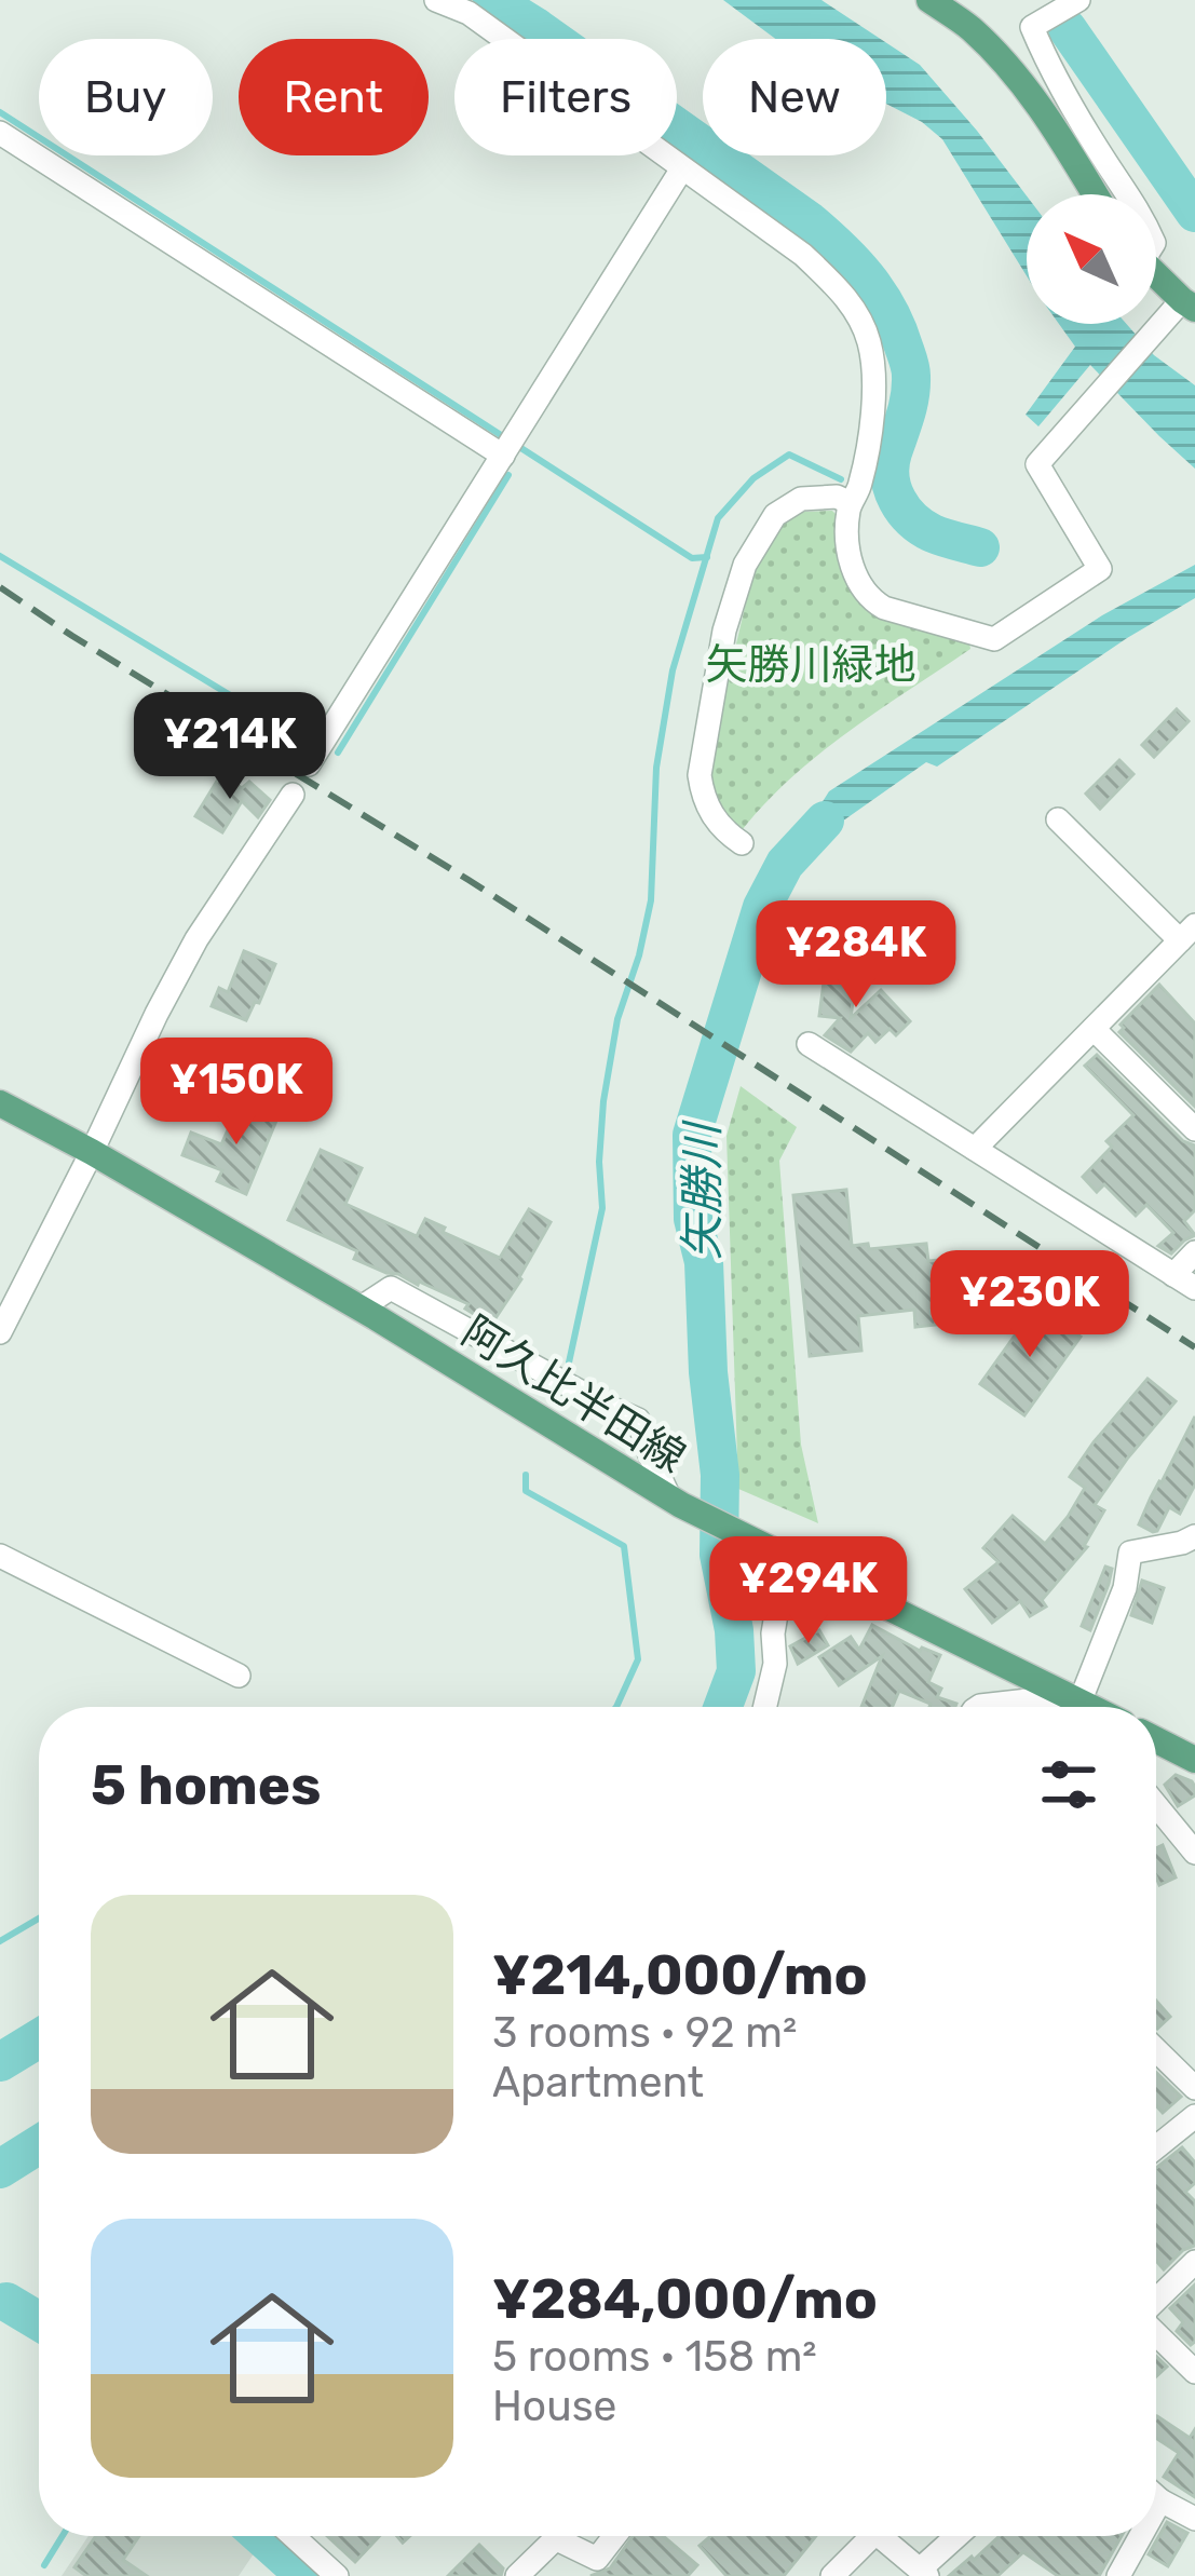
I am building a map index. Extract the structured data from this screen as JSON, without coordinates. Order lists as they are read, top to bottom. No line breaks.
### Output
{"streets":{"main road":["阿久比半田線"]},"water":["矢勝川"],"parks":["矢勝川緑地"],"north":"top left","page":{"chip":["Buy","Rent","Filters","New"],"price":["¥214K","¥284K","¥150K","¥230K","¥294K"],"heading":"5 homes","list":[{"name":"¥214,000/mo","note":"3 rooms · 92 m² · Apartment"},{"name":"¥284,000/mo","note":"5 rooms · 158 m² · House"}]}}
